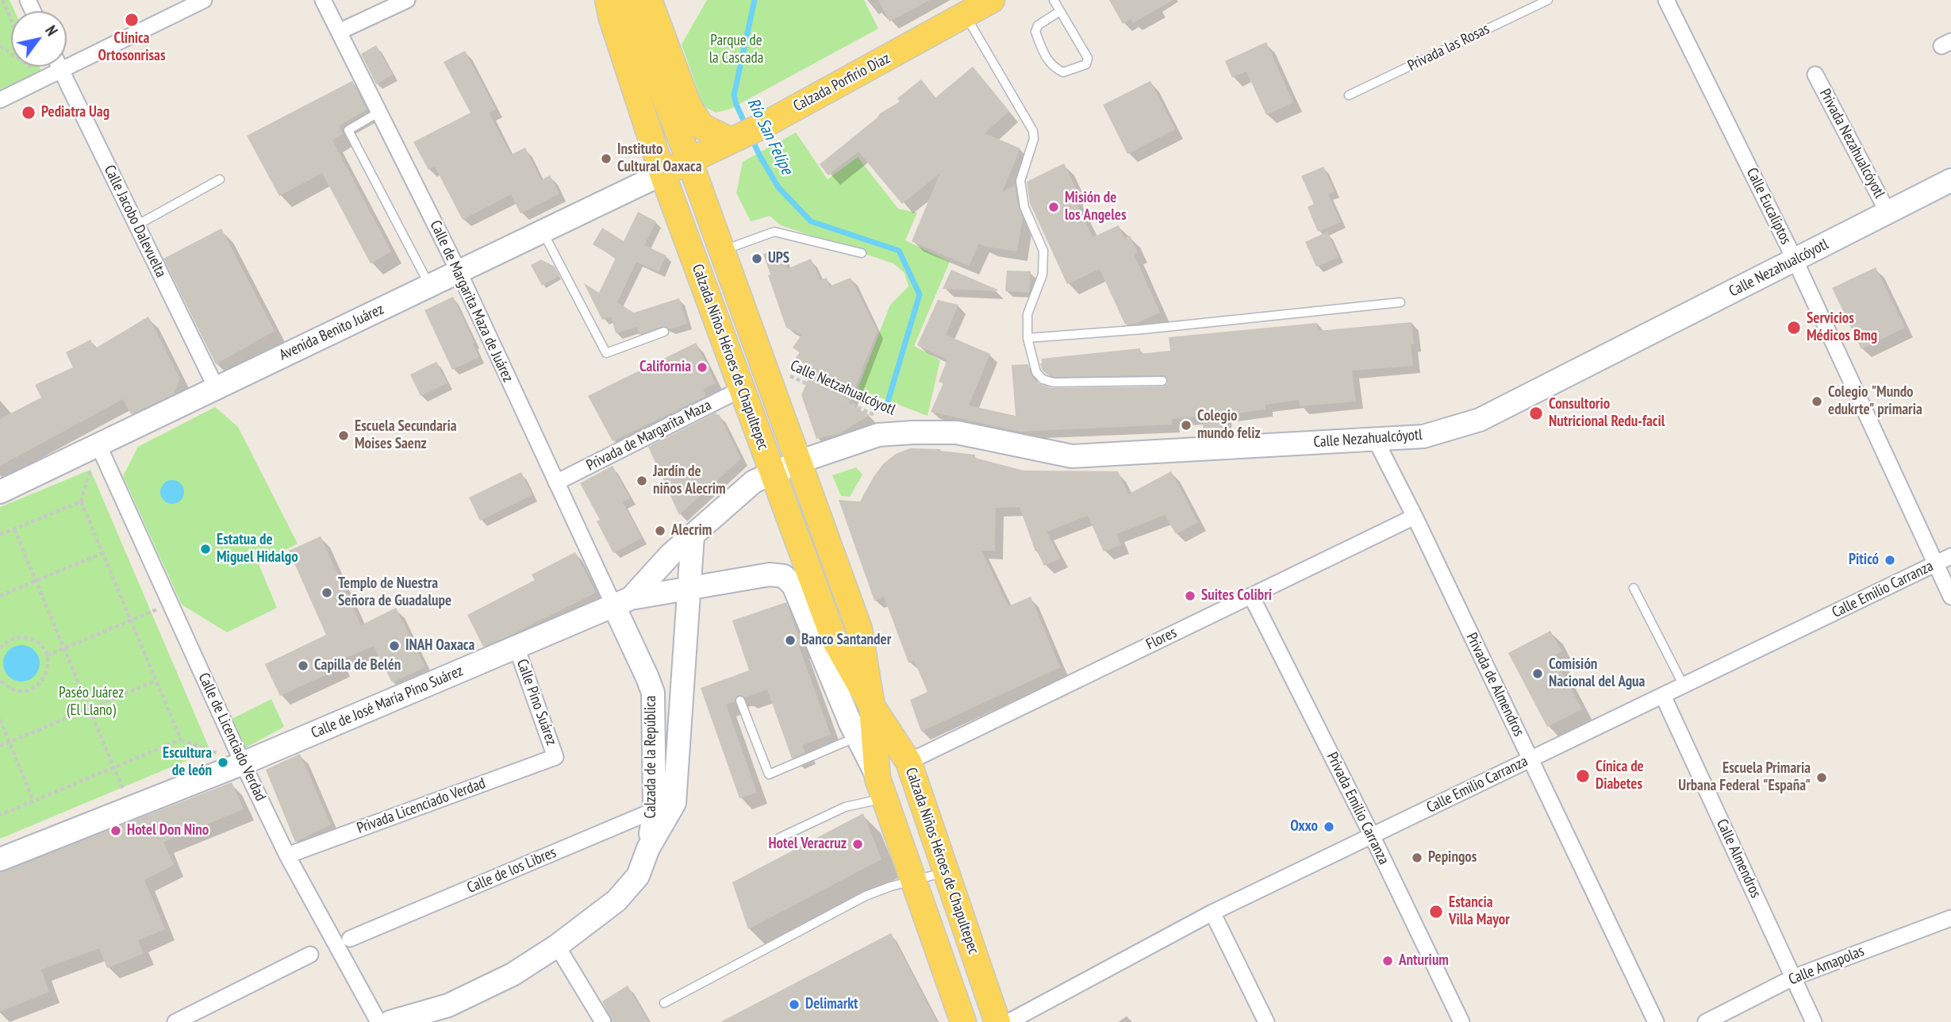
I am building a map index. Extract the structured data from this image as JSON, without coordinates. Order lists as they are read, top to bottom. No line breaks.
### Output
{"streets":{"main road":["Calzada Porfirio Díaz","Calle Nezahualcóyotl","Avenida Benito Juárez","Calzada Niños Héroes de Chapultepec","Calle de José María Pino Suárez","Calzada de la República"],"street":["Privada Nezahualcóyotl","Calle Eucaliptos","Calle Jacobo Dalevuelta","Calle de Margarita Maza de Juárez","Privada de Margarita Maza","Calle Emilio Carranza","Flores","Privada de Almendros","Calle Pino Suárez","Calle de Licenciado Verdad","Privada Licenciado Verdad","Privada Emilio Carranza","Calle Almendros","Calle de los Libres","Calle Amapolas"],"lane":["Privada las Rosas"],"path":["Calle Netzahualcóyotl"]},"crossings":[["Calzada Porfirio Díaz","Avenida Benito Juárez"],["Calzada Porfirio Díaz","Calzada Niños Héroes de Chapultepec"],["Privada Nezahualcóyotl","Calle Nezahualcóyotl"],["Calle Eucaliptos","Calle Nezahualcóyotl"],["Calle Eucaliptos","Calle Emilio Carranza"],["Calle Jacobo Dalevuelta","Avenida Benito Juárez"],["Calle Nezahualcóyotl","Calzada Niños Héroes de Chapultepec"],["Calle Nezahualcóyotl","Privada de Almendros"],["Calle Nezahualcóyotl","Calle de José María Pino Suárez"],["Calle de Margarita Maza de Juárez","Avenida Benito Juárez"],["Calle de Margarita Maza de Juárez","Privada de Margarita Maza"],["Calle de Margarita Maza de Juárez","Calle de José María Pino Suárez"],["Calle de Margarita Maza de Juárez","Calzada de la República"],["Avenida Benito Juárez","Calzada Niños Héroes de Chapultepec"],["Avenida Benito Juárez","Calle de Licenciado Verdad"],["Calzada Niños Héroes de Chapultepec","Calle Netzahualcóyotl"],["Calzada Niños Héroes de Chapultepec","Privada de Margarita Maza"],["Calzada Niños Héroes de Chapultepec","Flores"],["Calzada Niños Héroes de Chapultepec","Calle de José María Pino Suárez"],["Calle Emilio Carranza","Privada de Almendros"],["Calle Emilio Carranza","Privada Emilio Carranza"],["Calle Emilio Carranza","Calle Almendros"],["Flores","Privada de Almendros"],["Flores","Privada Emilio Carranza"],["Calle de José María Pino Suárez","Calle Pino Suárez"],["Calle de José María Pino Suárez","Calle de Licenciado Verdad"],["Calle de José María Pino Suárez","Calzada de la República"],["Calle Pino Suárez","Privada Licenciado Verdad"],["Calle de Licenciado Verdad","Privada Licenciado Verdad"],["Calzada de la República","Calle de los Libres"],["Calle Almendros","Calle Amapolas"]],"water":["Río San Felipe"],"parks":["Parque de la Cascada","Paséo Juárez (El Llano)"],"places":["Clínica Ortosonrisas","Pediatra Uag","Instituto Cultural Oaxaca","Misión de los Angeles","UPS","Servicios Médicos Bmg","California","Colegio \"Mundo edukrte\" primaria","Consultorio Nutricional Redu-facil","Colegio mundo feliz","Escuela Secundaria Moises Saenz","Jardín de niños Alecrim","Alecrim","Estatua de Miguel Hidalgo","Piticó","Templo de Nuestra Señora de Guadalupe","Suites Colibrí","Banco Santander","INAH Oaxaca","Capilla de Belén","Comisión Nacional del Agua","Escultura de león","Cínica de Diabetes","Escuela Primaria Urbana Federal \"España\"","Oxxo","Hotel Don Nino","Hotel Veracruz","Pepingos","Estancia Villa Mayor","Anturium","Delimarkt"],"north":"top right"}
